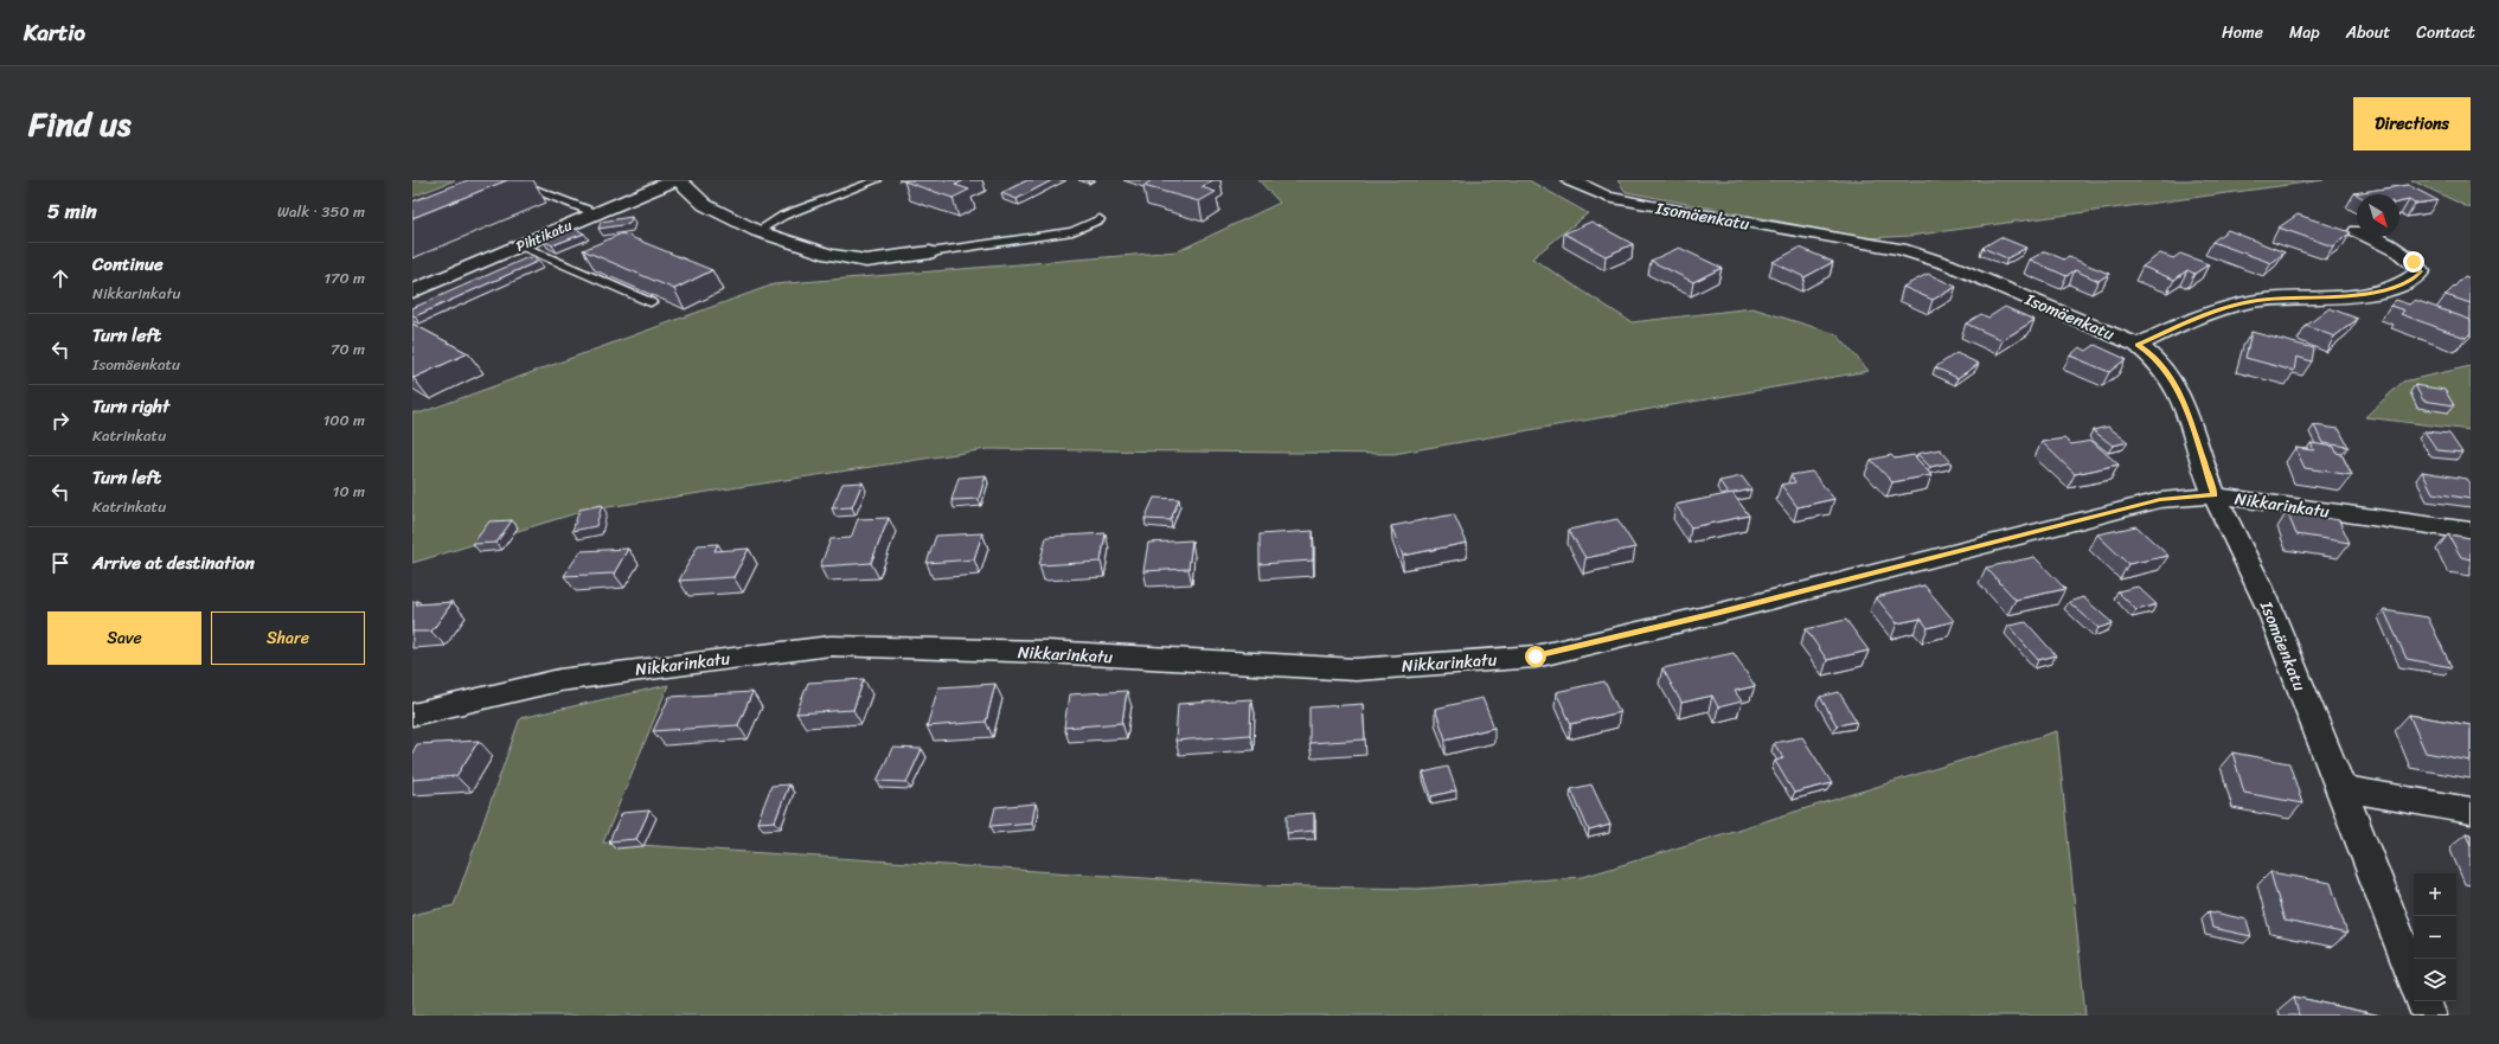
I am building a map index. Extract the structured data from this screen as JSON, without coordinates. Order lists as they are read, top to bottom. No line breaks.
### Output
{"streets":{"street":["Isomäenkatu","Pihtikatu","Nikkarinkatu"]},"crossings":[["Isomäenkatu","Nikkarinkatu"]],"north":"bottom right","page":{"header":"Kartio","nav":["Home","Map","About","Contact"],"title":"Find us","buttons":["Directions",["Save","Share"]],"heading":["5 min","Walk · 350 m"],"list":[["Continue","Nikkarinkatu","170 m"],["Turn left","Isomäenkatu","70 m"],["Turn right","Katrinkatu","100 m"],["Turn left","Katrinkatu","10 m"],"Arrive at destination"],"map_buttons":["+","−"]}}
